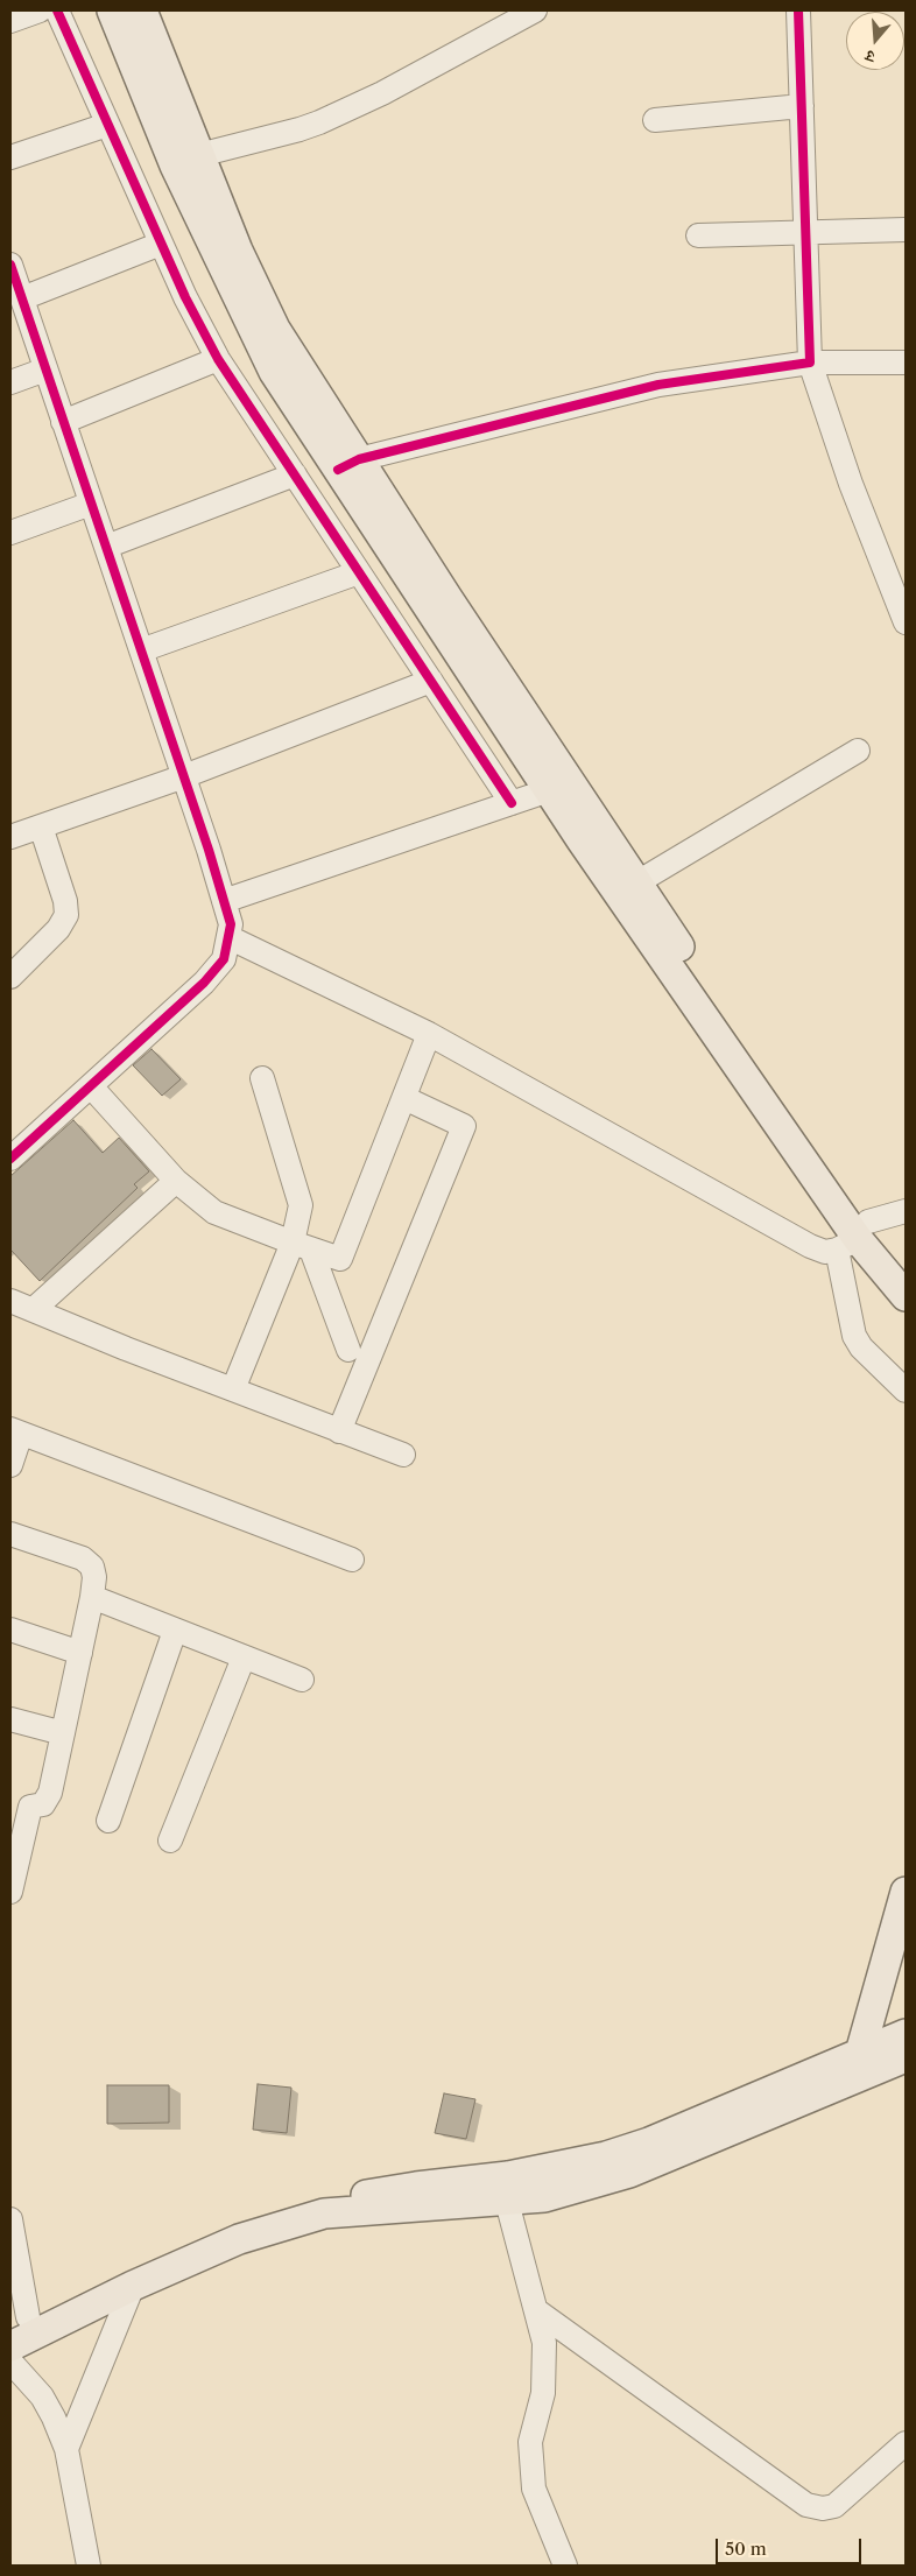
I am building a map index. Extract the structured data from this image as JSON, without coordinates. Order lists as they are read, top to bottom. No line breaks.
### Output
{"scale_bar":"50 m","north":"bottom"}
